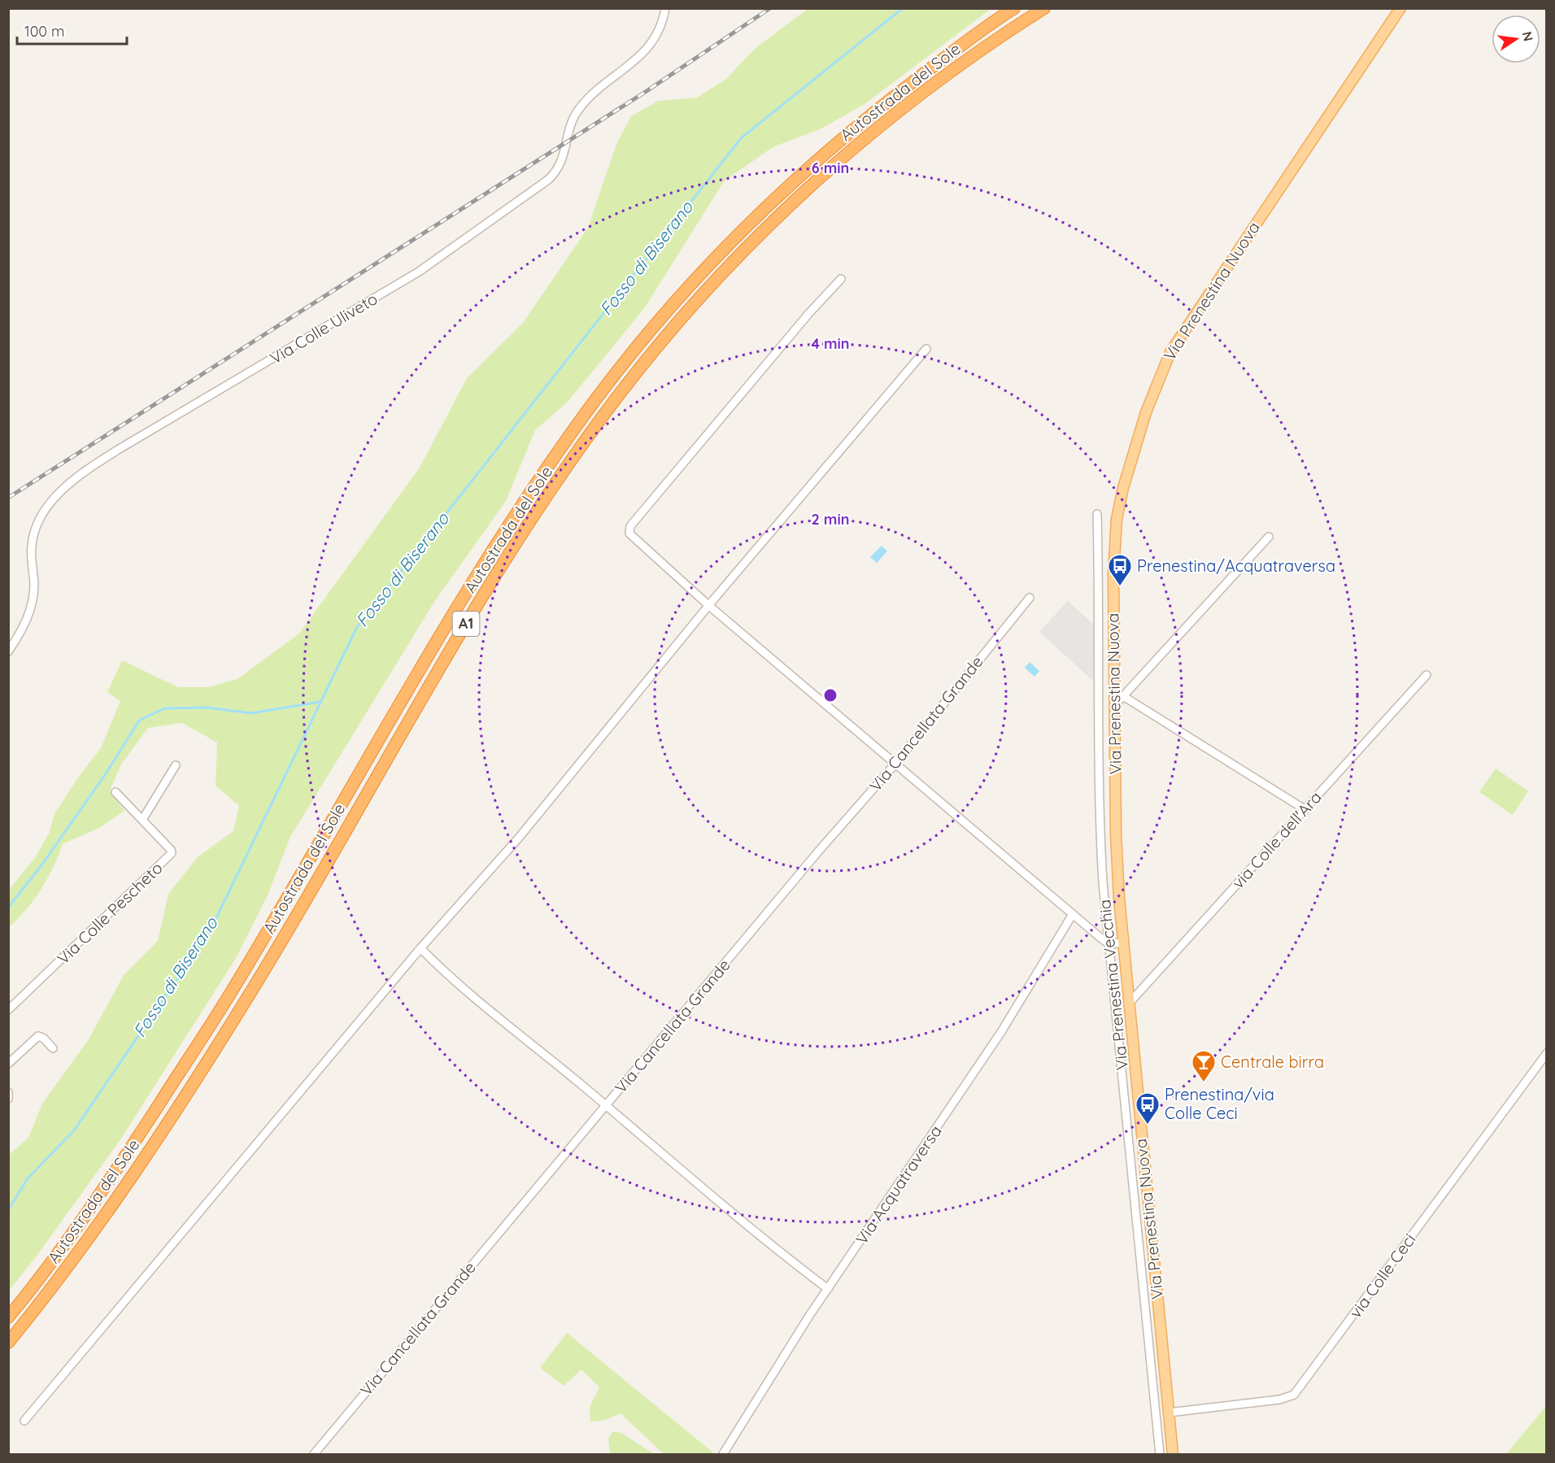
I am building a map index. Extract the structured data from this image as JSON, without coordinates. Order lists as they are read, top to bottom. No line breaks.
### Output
{"streets":{"highway":["Autostrada del Sole","A1"],"main road":["Via Prenestina Nuova"],"street":["Via Colle Uliveto","Via Cancellata Grande","via Colle dell'Ara","Via Colle Pescheto","Via Prenestina Vecchia","Via Acquatraversa","via Colle Ceci"]},"crossings":[["Via Prenestina Nuova","via Colle dell'Ara"],["Via Prenestina Nuova","via Colle Ceci"]],"water":["Fosso di Biserano"],"places":{"bus stop":["Prenestina/Acquatraversa","Prenestina/via Colle Ceci"],"bar":["Centrale birra"]},"scale_bar":"100 m","north":"right","rings":["6 min","4 min","2 min"]}
